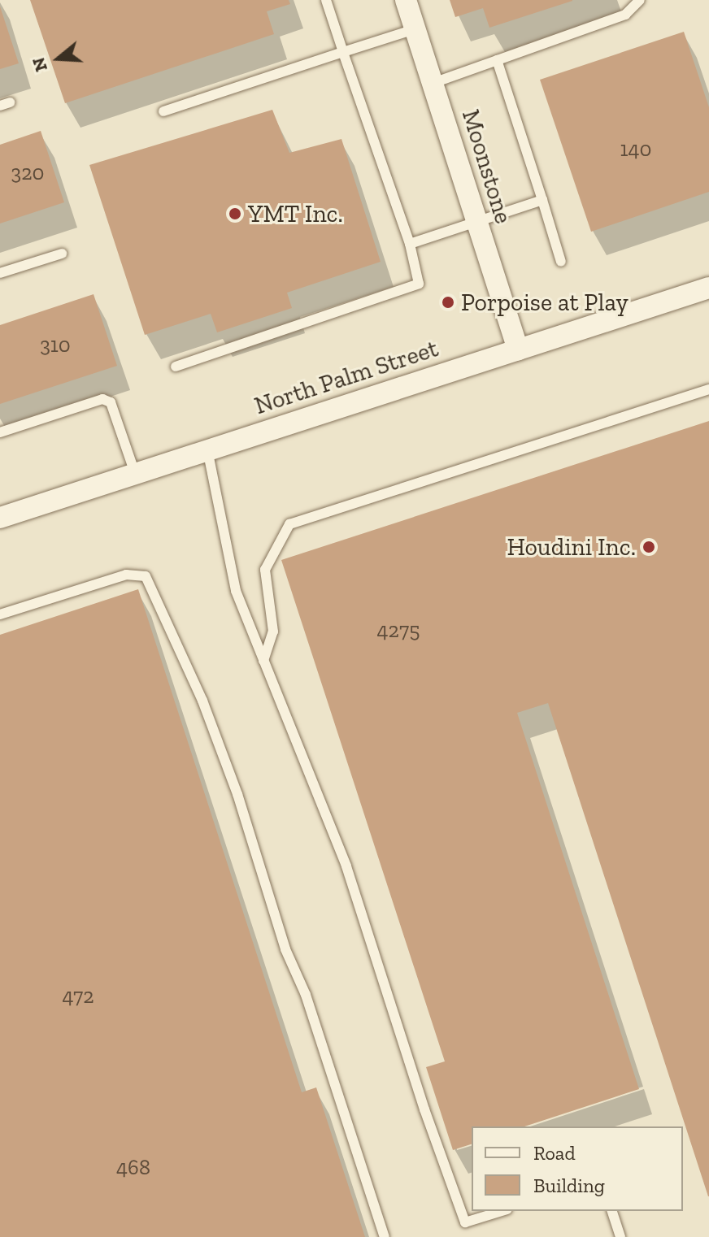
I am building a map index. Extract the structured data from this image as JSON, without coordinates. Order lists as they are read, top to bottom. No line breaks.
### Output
{"streets":{"street":["Moonstone","North Palm Street"]},"crossings":[["Moonstone","North Palm Street"]],"places":["YMT Inc.","Porpoise at Play","Houdini Inc."],"house_numbers":["140","320","310","4275","472","468"],"legend":["Road","Building"],"north":"left"}
